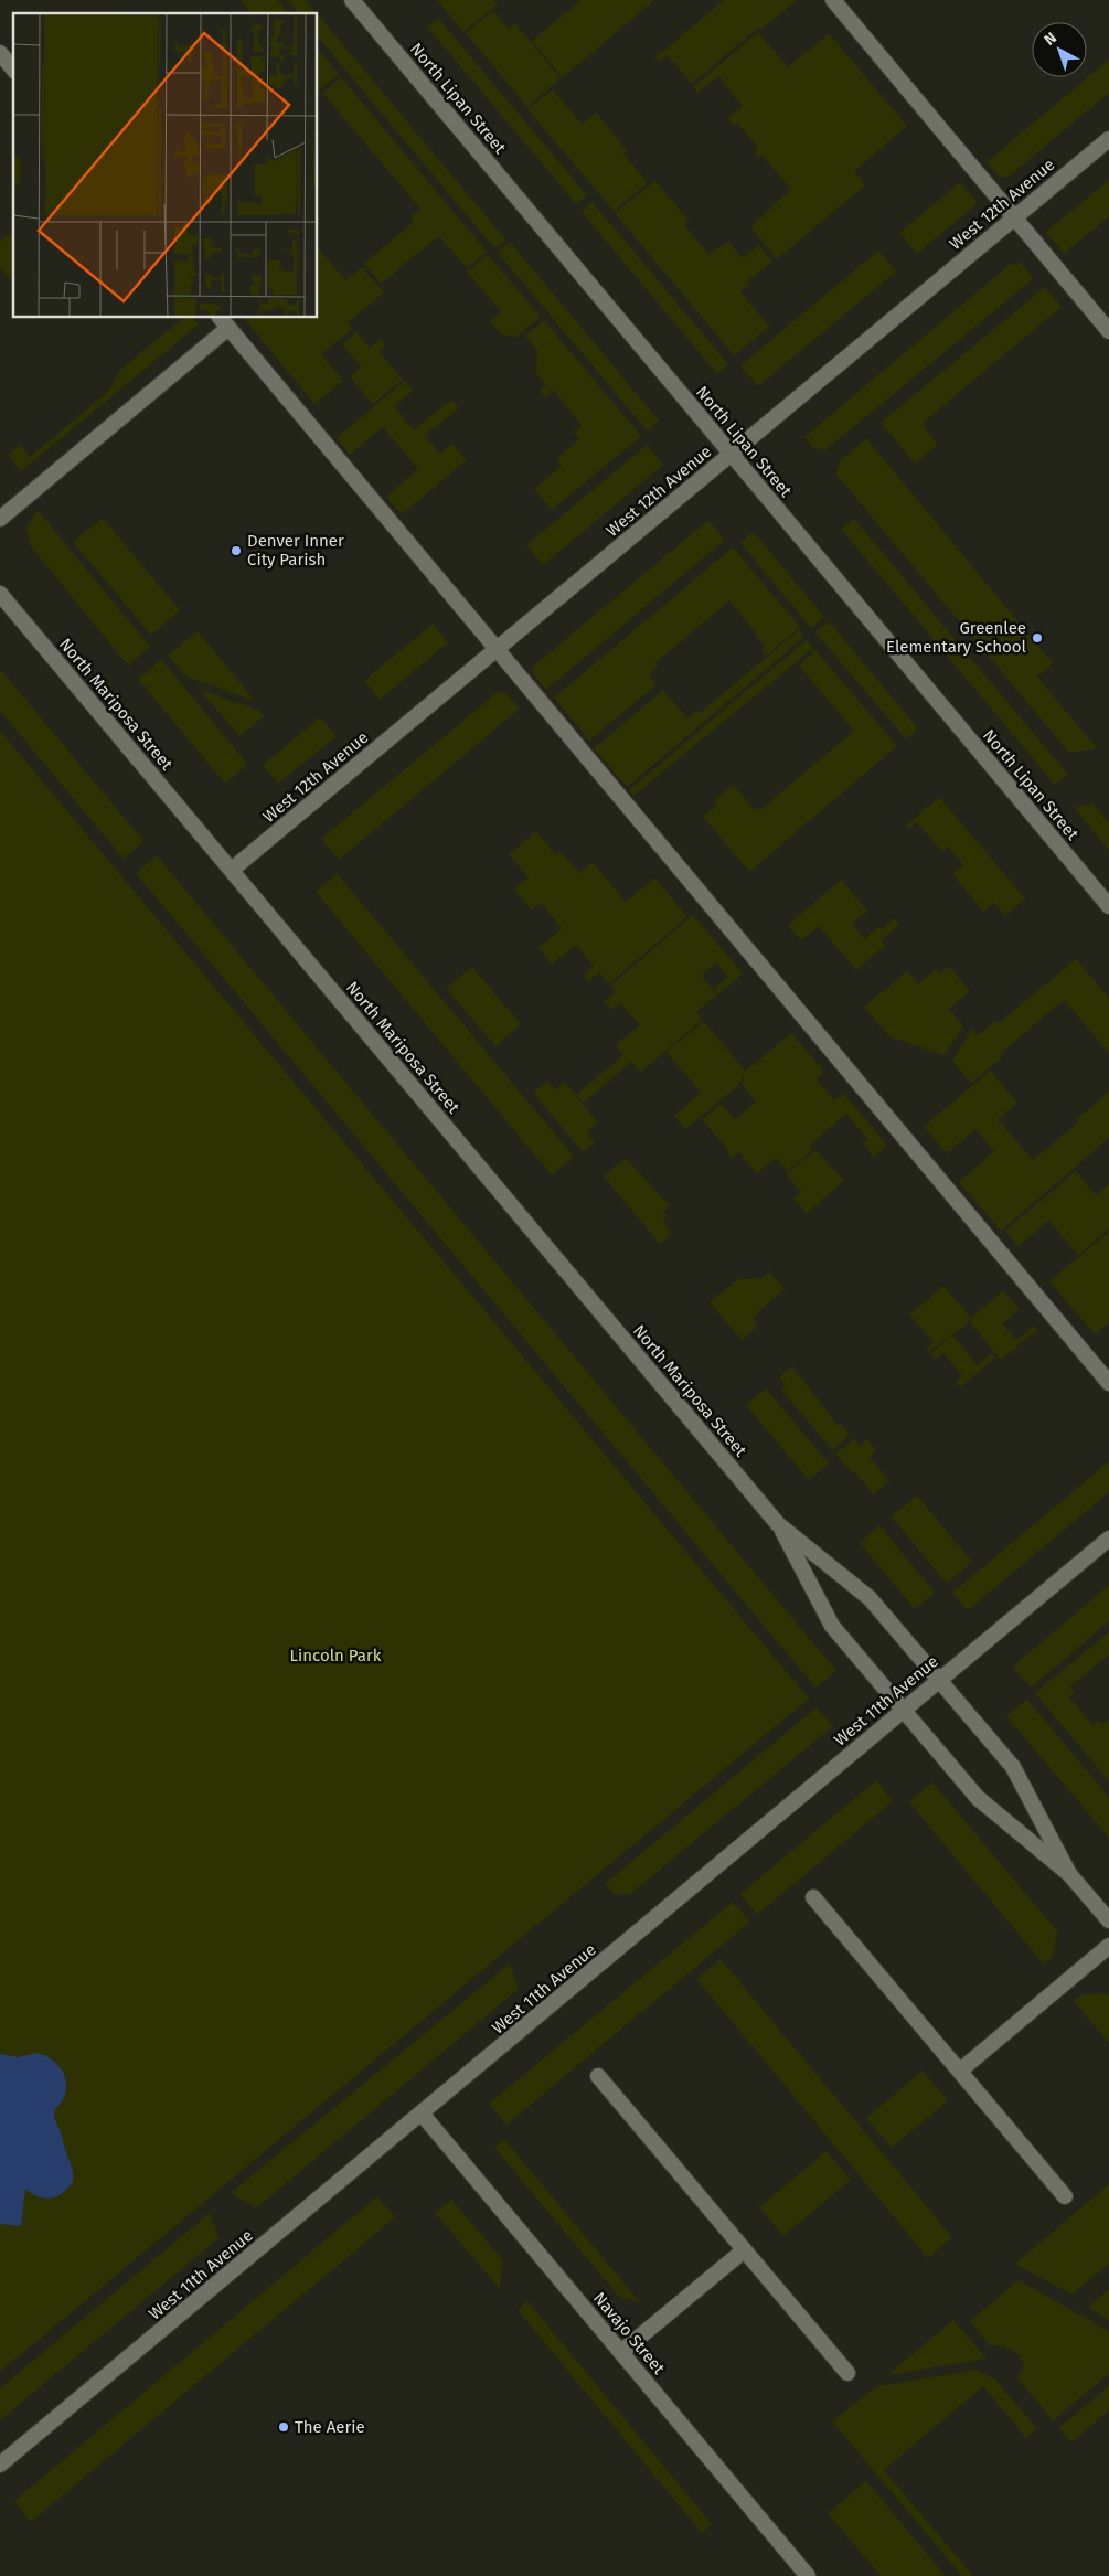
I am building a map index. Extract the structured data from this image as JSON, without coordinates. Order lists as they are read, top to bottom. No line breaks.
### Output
{"streets":{"street":["North Lipan Street","West 12th Avenue","North Mariposa Street","West 11th Avenue","Navajo Street"]},"crossings":[["North Lipan Street","West 12th Avenue"],["West 12th Avenue","North Mariposa Street"],["North Mariposa Street","West 11th Avenue"],["West 11th Avenue","Navajo Street"]],"parks":["Lincoln Park"],"places":["Denver Inner City Parish","Greenlee Elementary School","The Aerie"],"north":"top left"}
